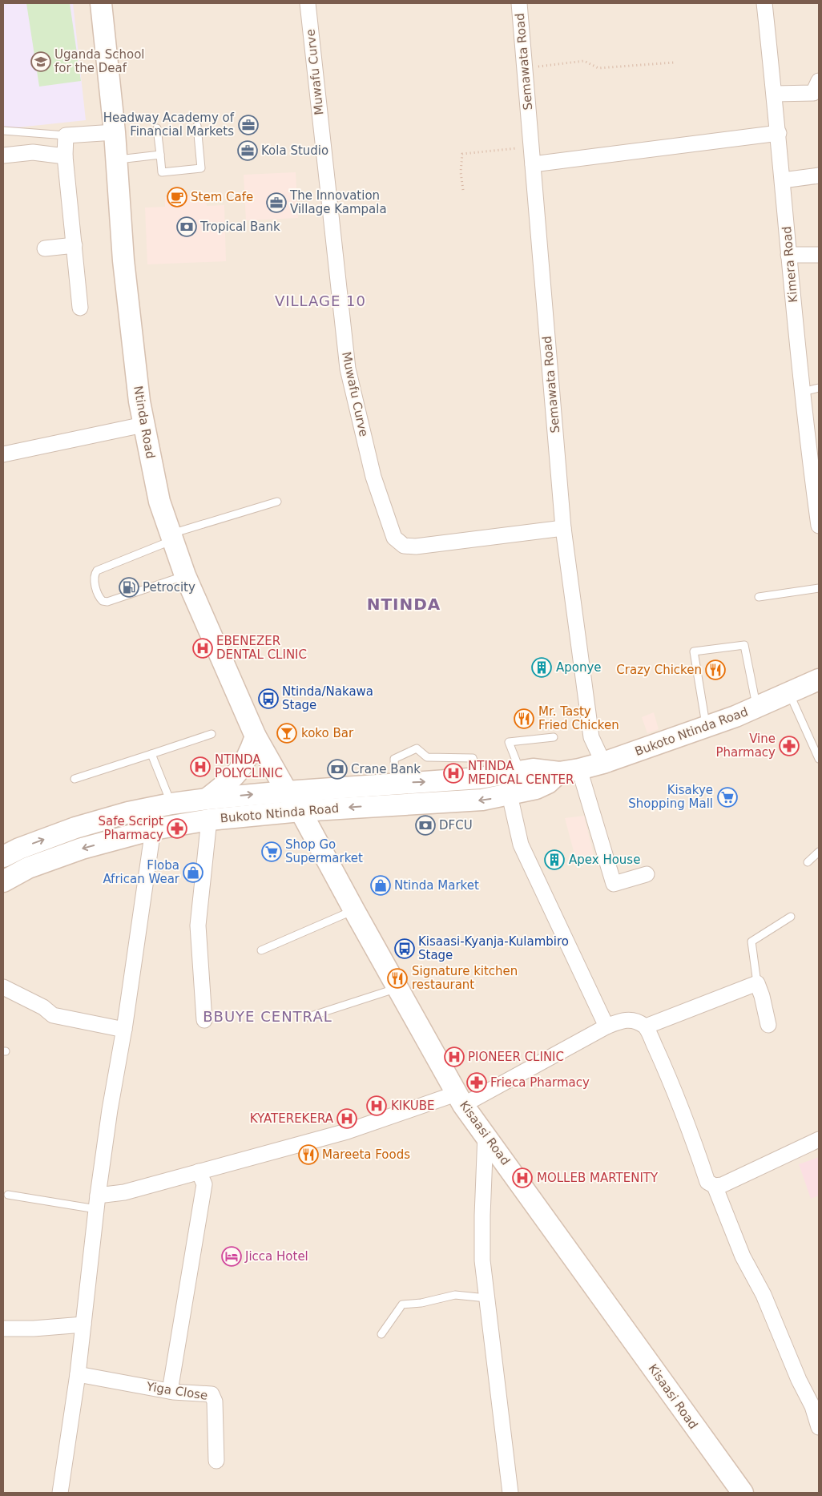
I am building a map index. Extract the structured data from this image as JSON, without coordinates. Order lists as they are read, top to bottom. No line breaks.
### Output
{"streets":{"main road":["Ntinda Road","Bukoto Ntinda Road","Kisaasi Road"],"street":["Semawata Road","Muwafu Curve","Kimera Road","Yiga Close"]},"crossings":[["Semawata Road","Muwafu Curve"],["Semawata Road","Bukoto Ntinda Road"],["Ntinda Road","Bukoto Ntinda Road"],["Ntinda Road","Kisaasi Road"],["Bukoto Ntinda Road","Kisaasi Road"]],"districts":["VILLAGE 10","NTINDA","BBUYE CENTRAL"],"places":{"school or university":["Uganda School for the Deaf"],"office":["Headway Academy of Financial Markets","Kola Studio","The Innovation Village Kampala"],"cafe":["Stem Cafe"],"bank":["Tropical Bank","Crane Bank","DFCU"],"fuel station":["Petrocity"],"hospital":["EBENEZER DENTAL CLINIC","NTINDA POLYCLINIC","NTINDA MEDICAL CENTER","PIONEER CLINIC","KIKUBE","KYATEREKERA","MOLLEB MARTENITY"],"building":["Aponye","Apex House"],"restaurant":["Crazy Chicken","Mr. Tasty Fried Chicken","Signature kitchen restaurant","Mareeta Foods"],"bus stop":["Ntinda/Nakawa Stage","Kisaasi-Kyanja-Kulambiro Stage"],"bar":["koko Bar"],"pharmacy":["Vine Pharmacy","Safe Script Pharmacy","Frieca Pharmacy"],"supermarket":["Kisakye Shopping Mall","Shop Go Supermarket"],"shop":["Floba African Wear","Ntinda Market"],"hotel":["Jicca Hotel"]}}
